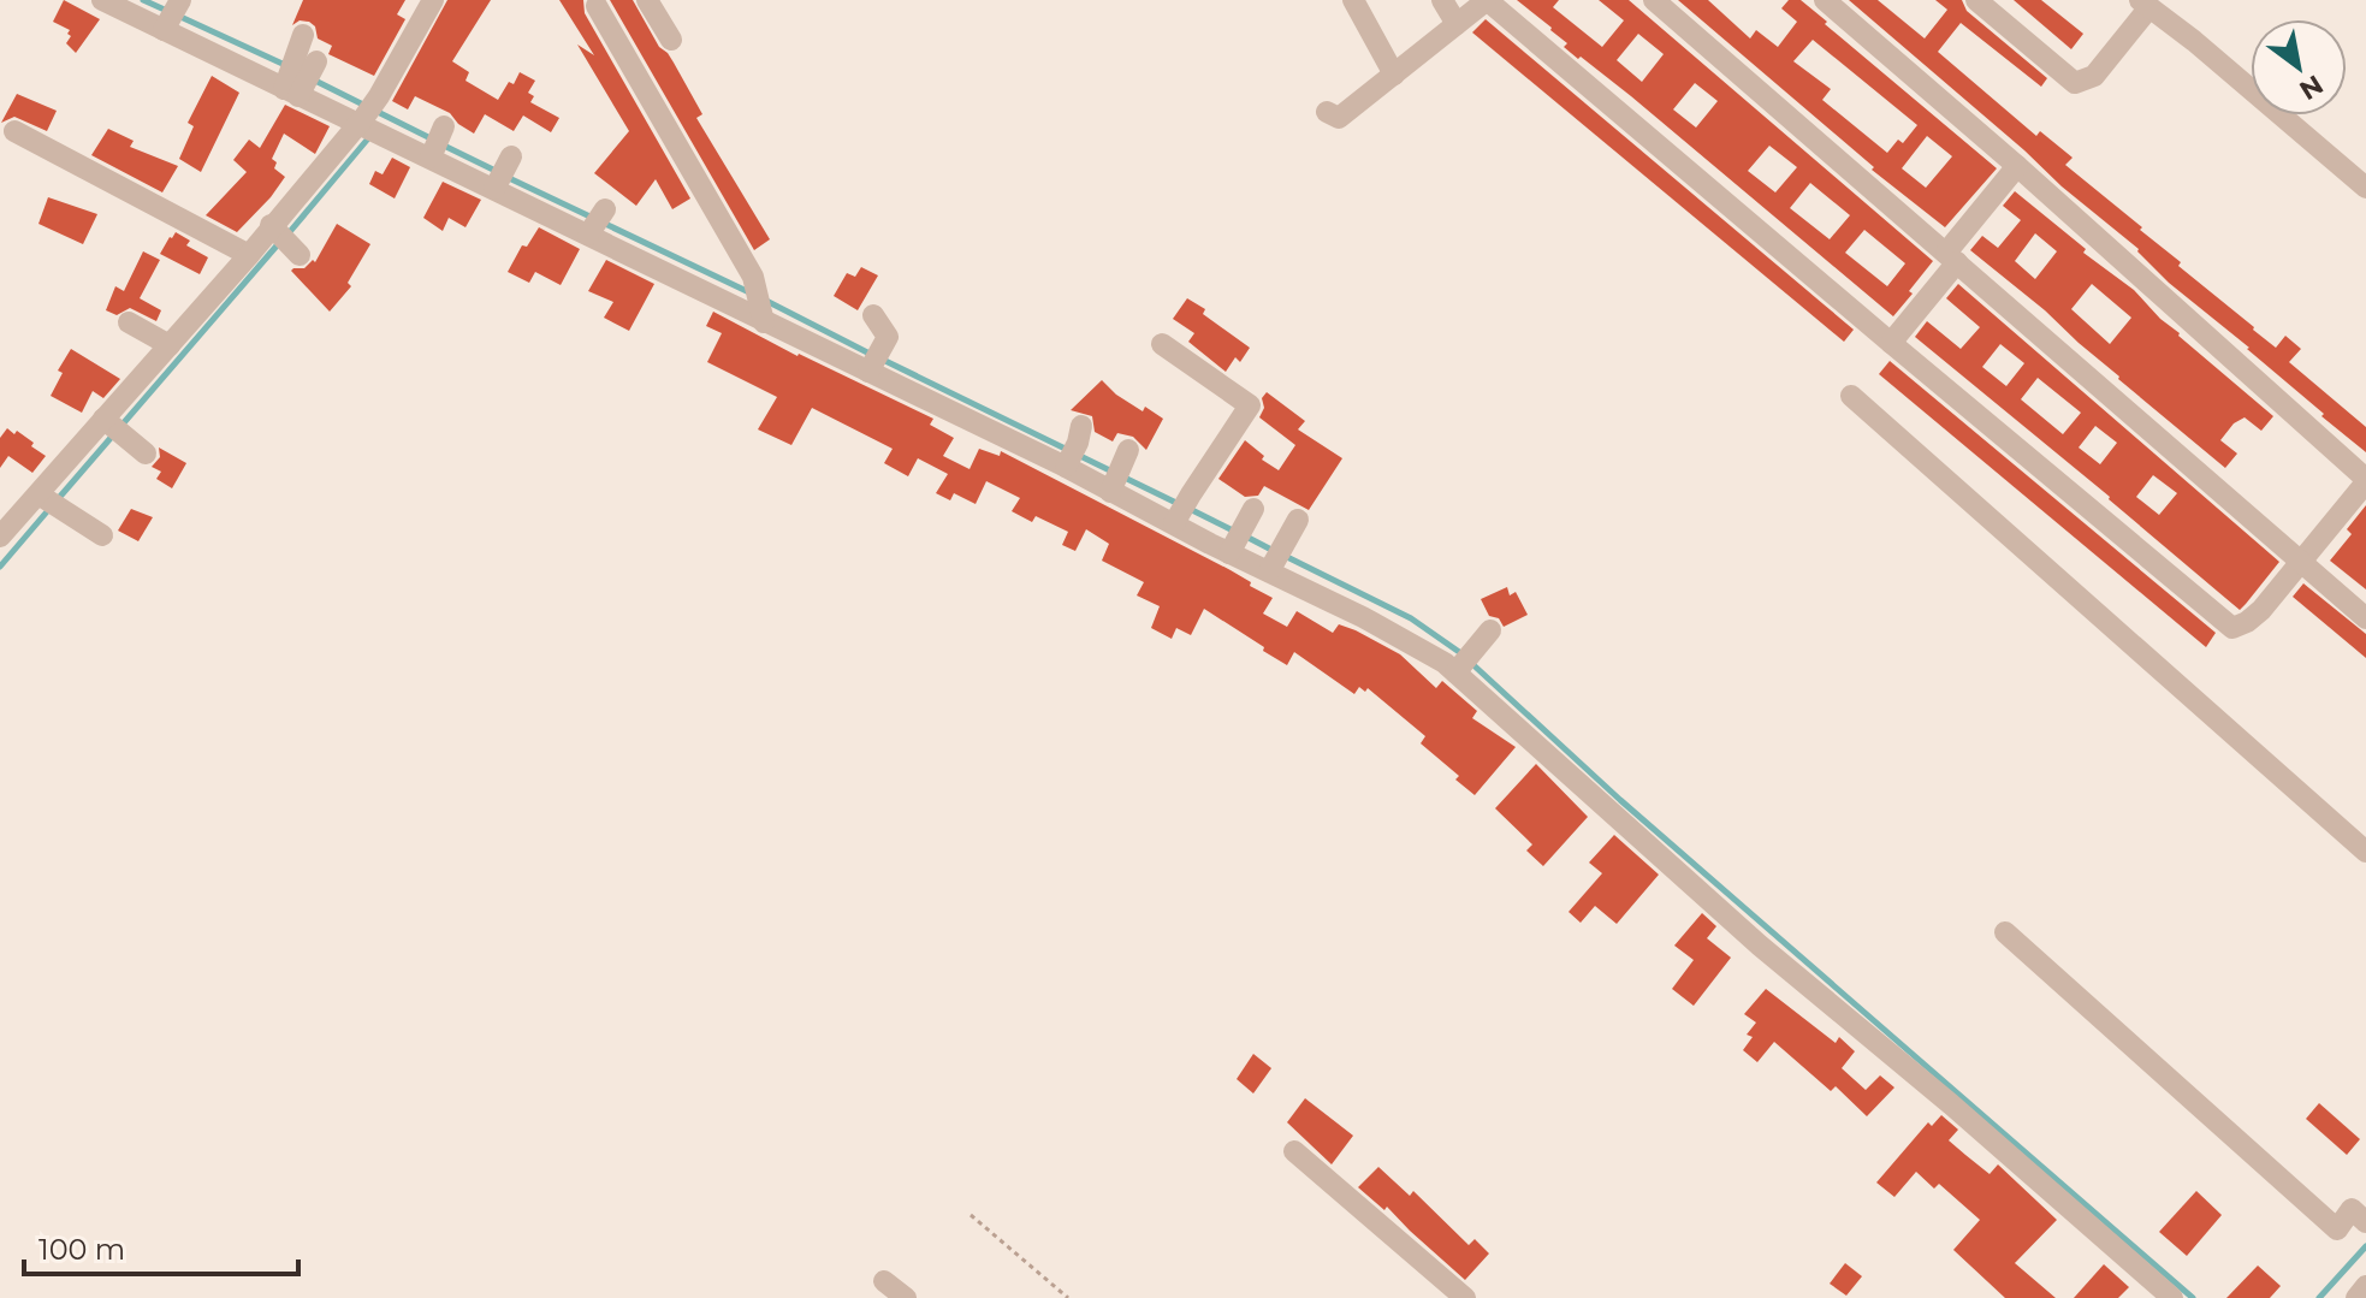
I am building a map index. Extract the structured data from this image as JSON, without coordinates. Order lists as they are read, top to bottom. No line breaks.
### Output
{"scale_bar":"100 m","north":"bottom right"}
